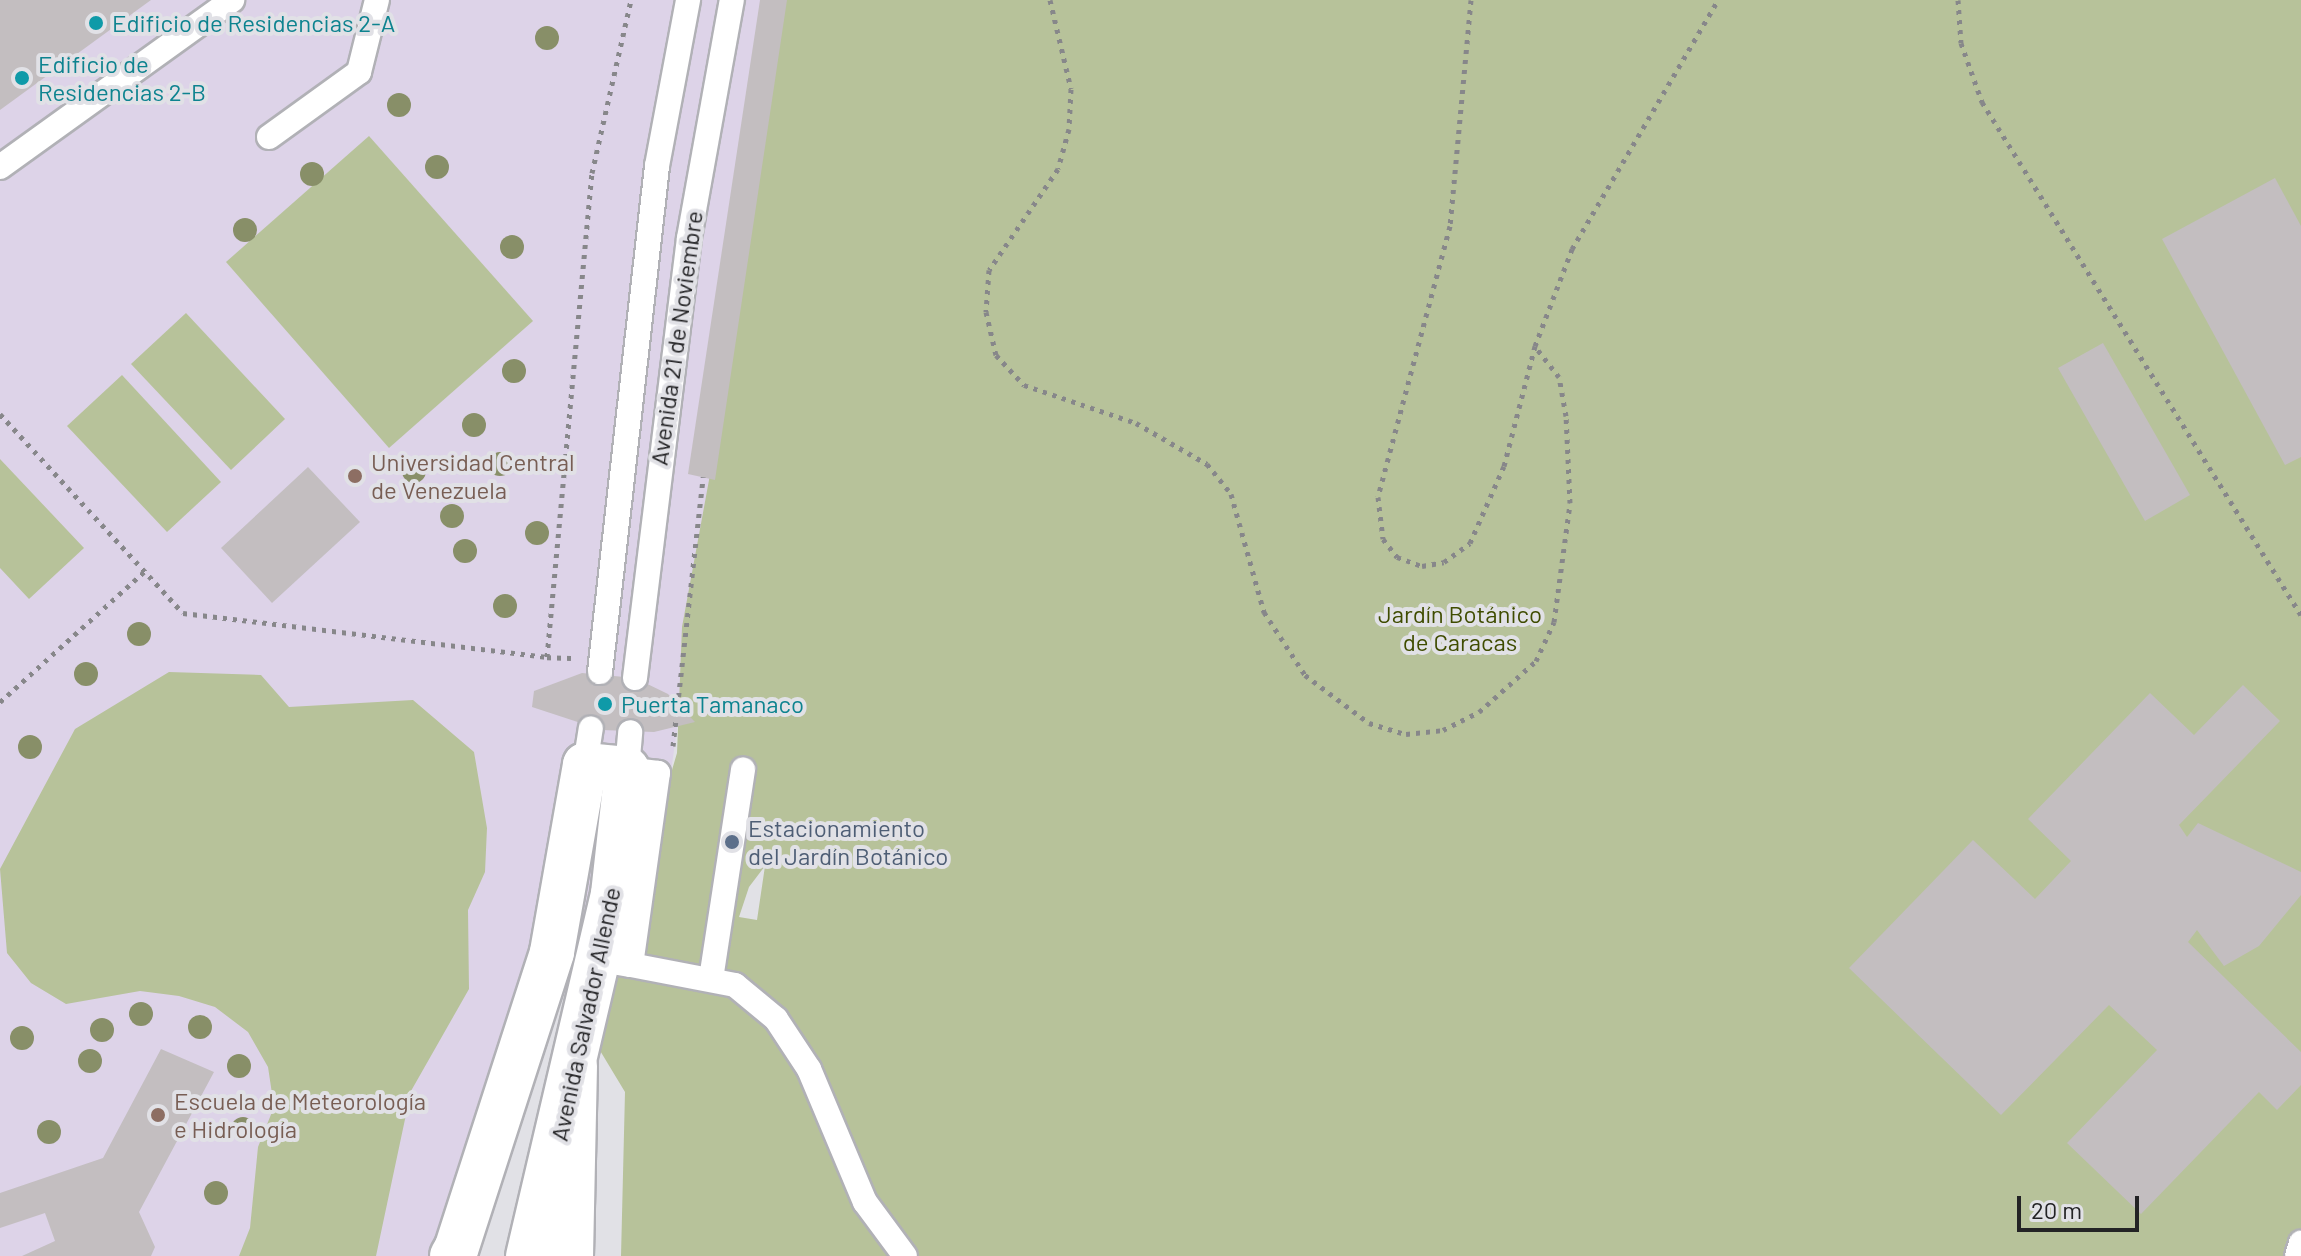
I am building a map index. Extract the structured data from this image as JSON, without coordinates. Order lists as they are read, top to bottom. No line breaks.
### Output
{"streets":{"main road":["Avenida Salvador Allende"],"lane":["Avenida 21 de Noviembre"]},"parks":["Jardín Botánico de Caracas"],"places":["Edificio de Residencias 2-A","Edificio de Residencias 2-B","Universidad Central de Venezuela","Puerta Tamanaco","Estacionamiento del Jardín Botánico","Escuela de Meteorología e Hidrología"],"scale_bar":"20 m"}
